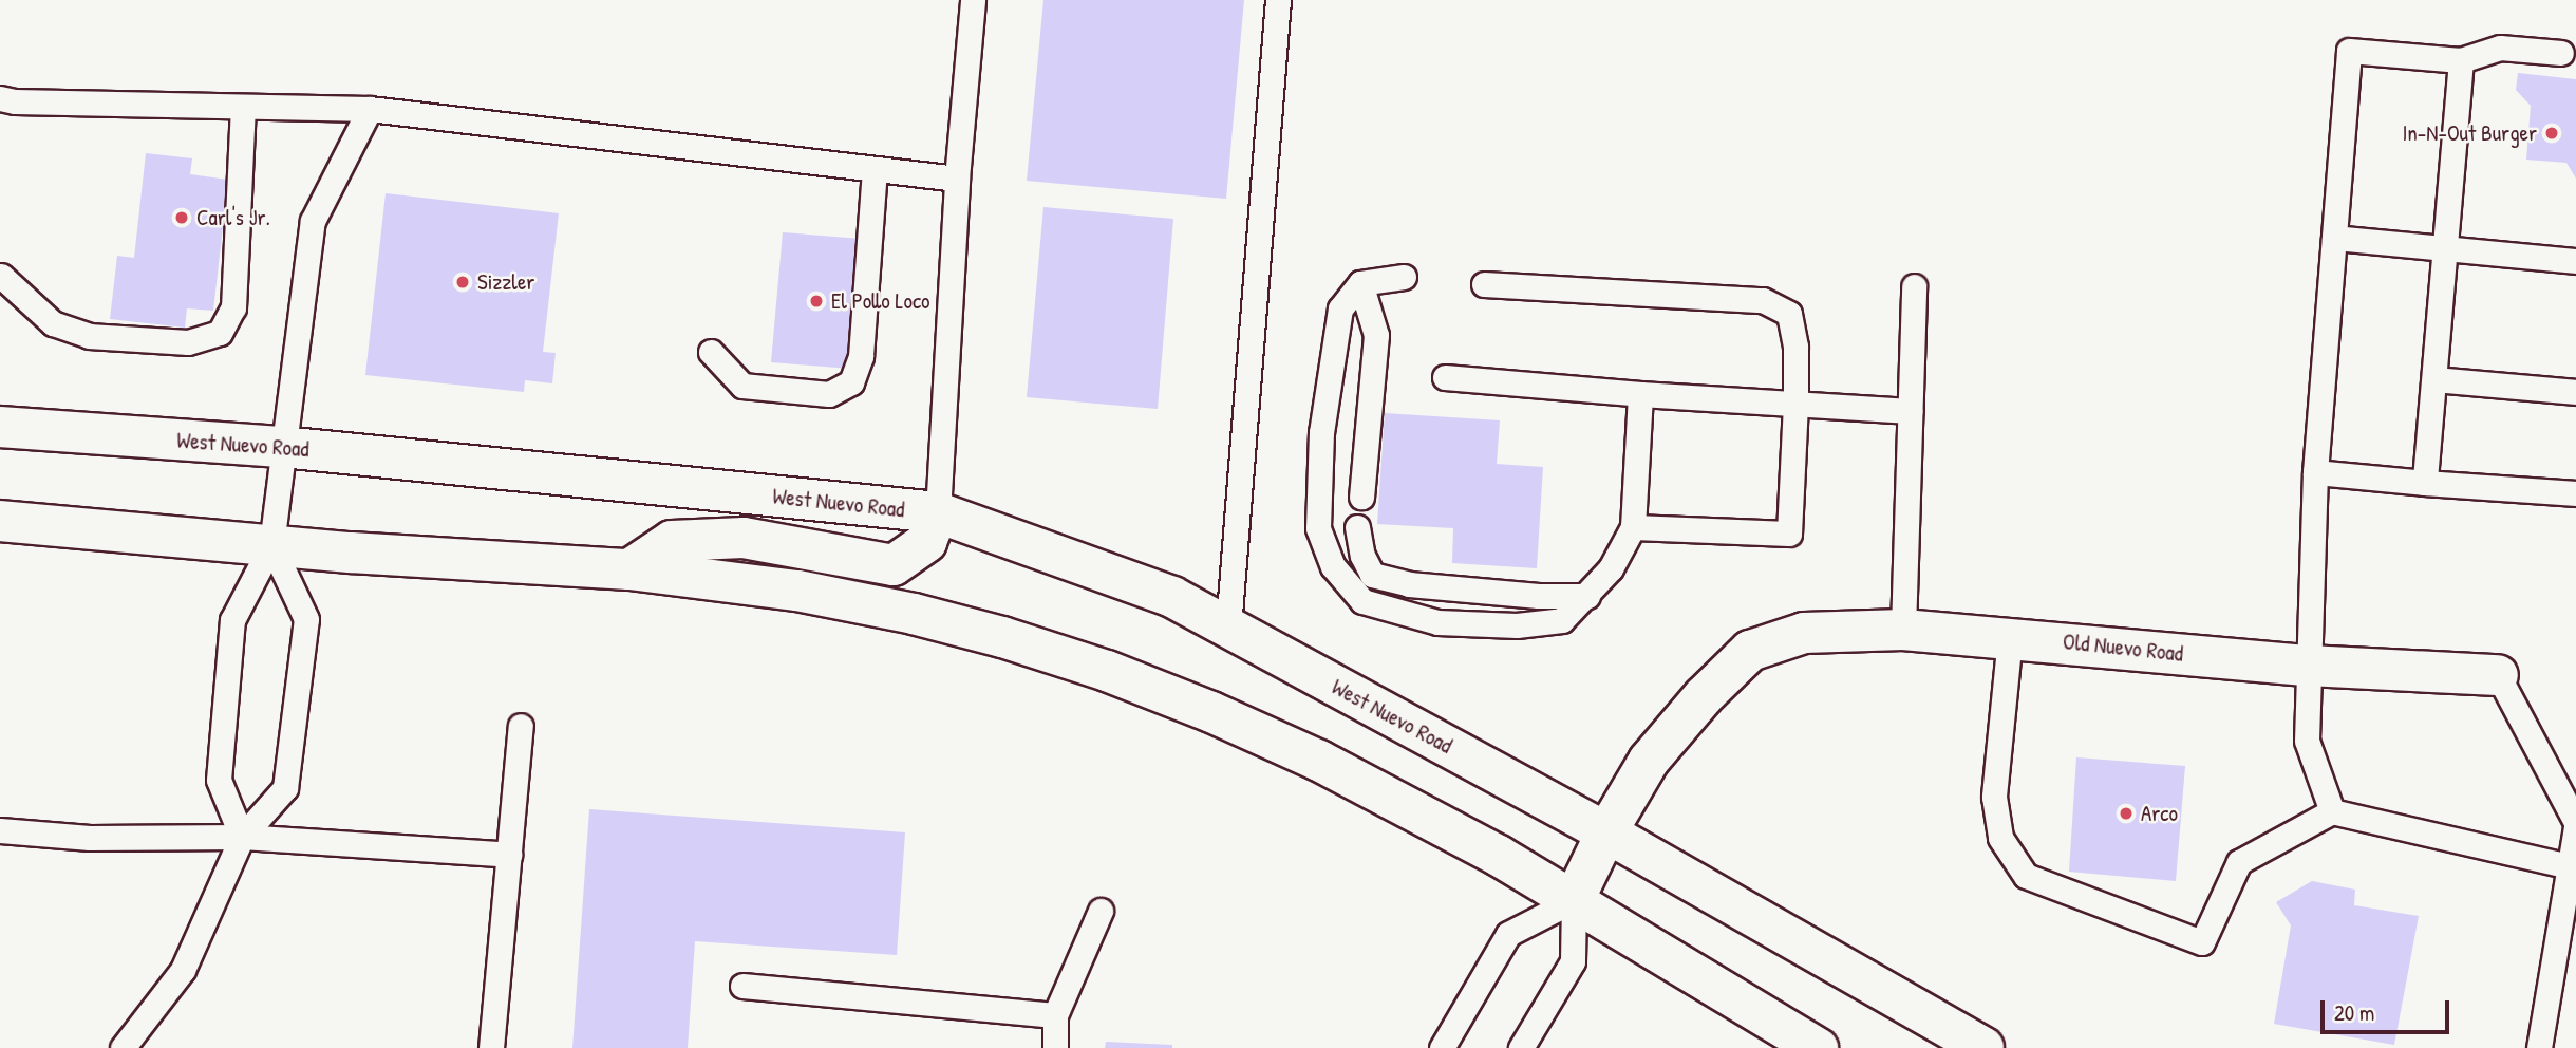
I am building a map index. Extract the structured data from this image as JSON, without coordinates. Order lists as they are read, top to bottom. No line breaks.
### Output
{"streets":{"main road":["West Nuevo Road","Old Nuevo Road"]},"crossings":[["West Nuevo Road","Old Nuevo Road"]],"places":["In-N-Out Burger","Carl's Jr.","Sizzler","El Pollo Loco","Arco"],"scale_bar":"20 m"}
